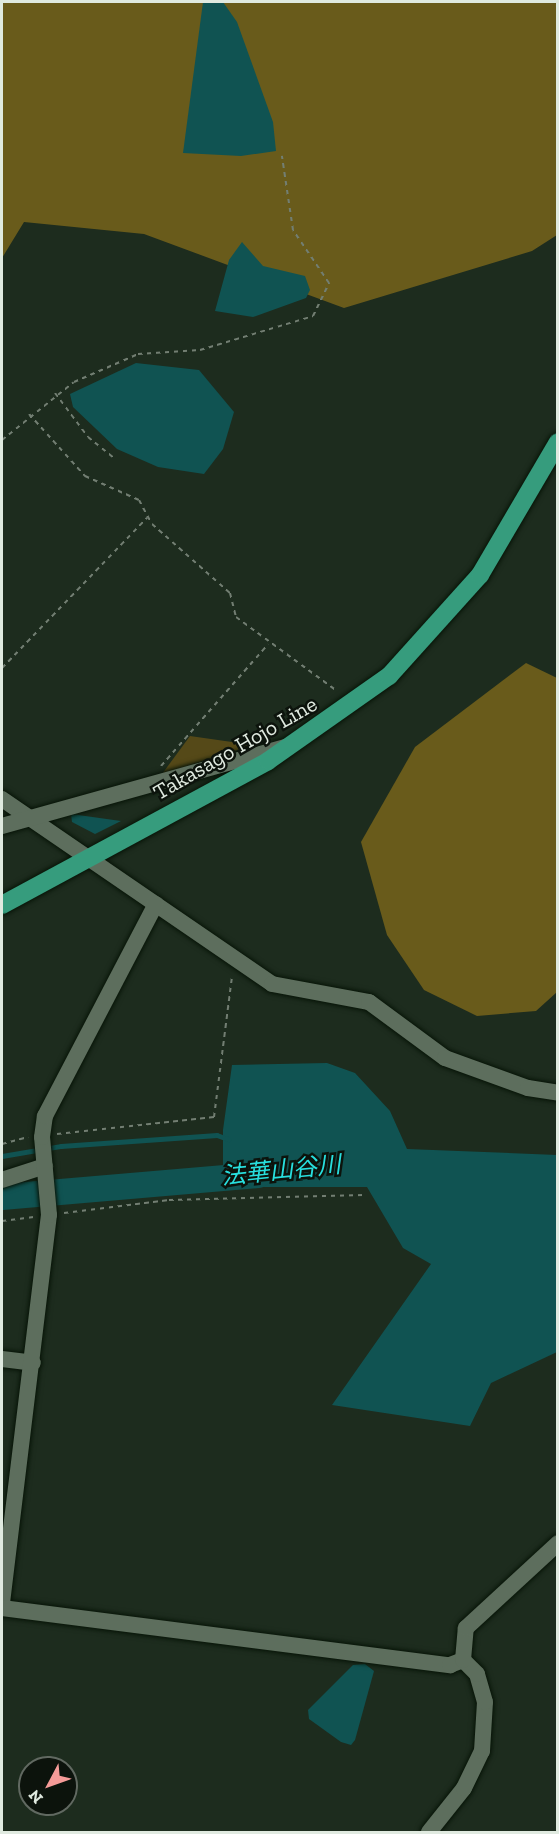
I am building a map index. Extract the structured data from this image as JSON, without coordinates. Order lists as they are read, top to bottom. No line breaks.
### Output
{"streets":{"main road":["Takasago Hojo Line"]},"water":["法華山谷川"],"north":"bottom left"}
